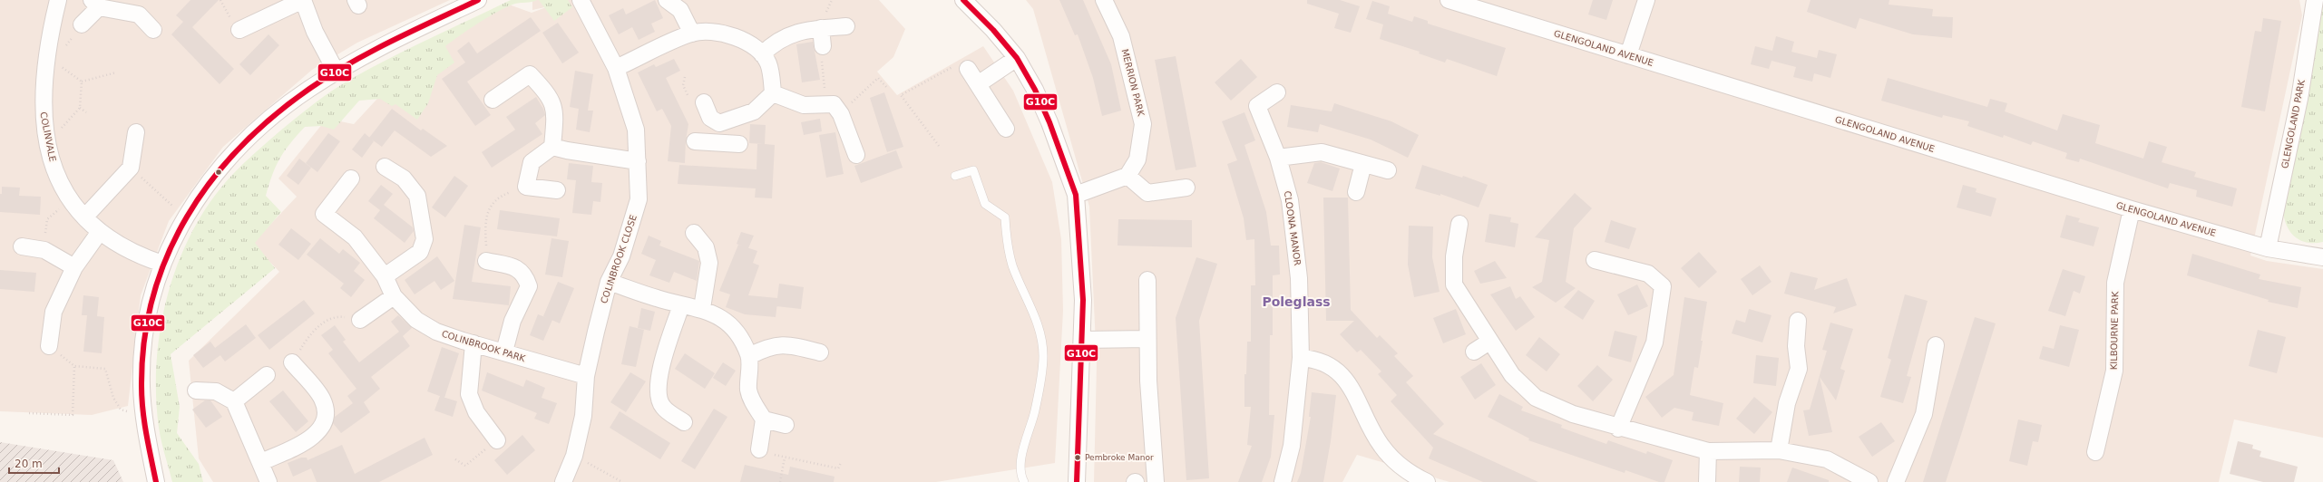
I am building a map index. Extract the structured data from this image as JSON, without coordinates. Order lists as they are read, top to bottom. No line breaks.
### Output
{"streets":{"street":["GLENGOLAND AVENUE","MERRION PARK","GLENGOLAND PARK","COLINVALE","CLOONA MANOR","COLINBROOK CLOSE","KILBOURNE PARK","COLINBROOK PARK"]},"crossings":[["GLENGOLAND AVENUE","GLENGOLAND PARK"],["GLENGOLAND AVENUE","KILBOURNE PARK"],["COLINBROOK CLOSE","COLINBROOK PARK"]],"districts":["Poleglass"],"places":["Pembroke Manor"],"lines":["transit line G10C"],"scale_bar":"20 m"}
